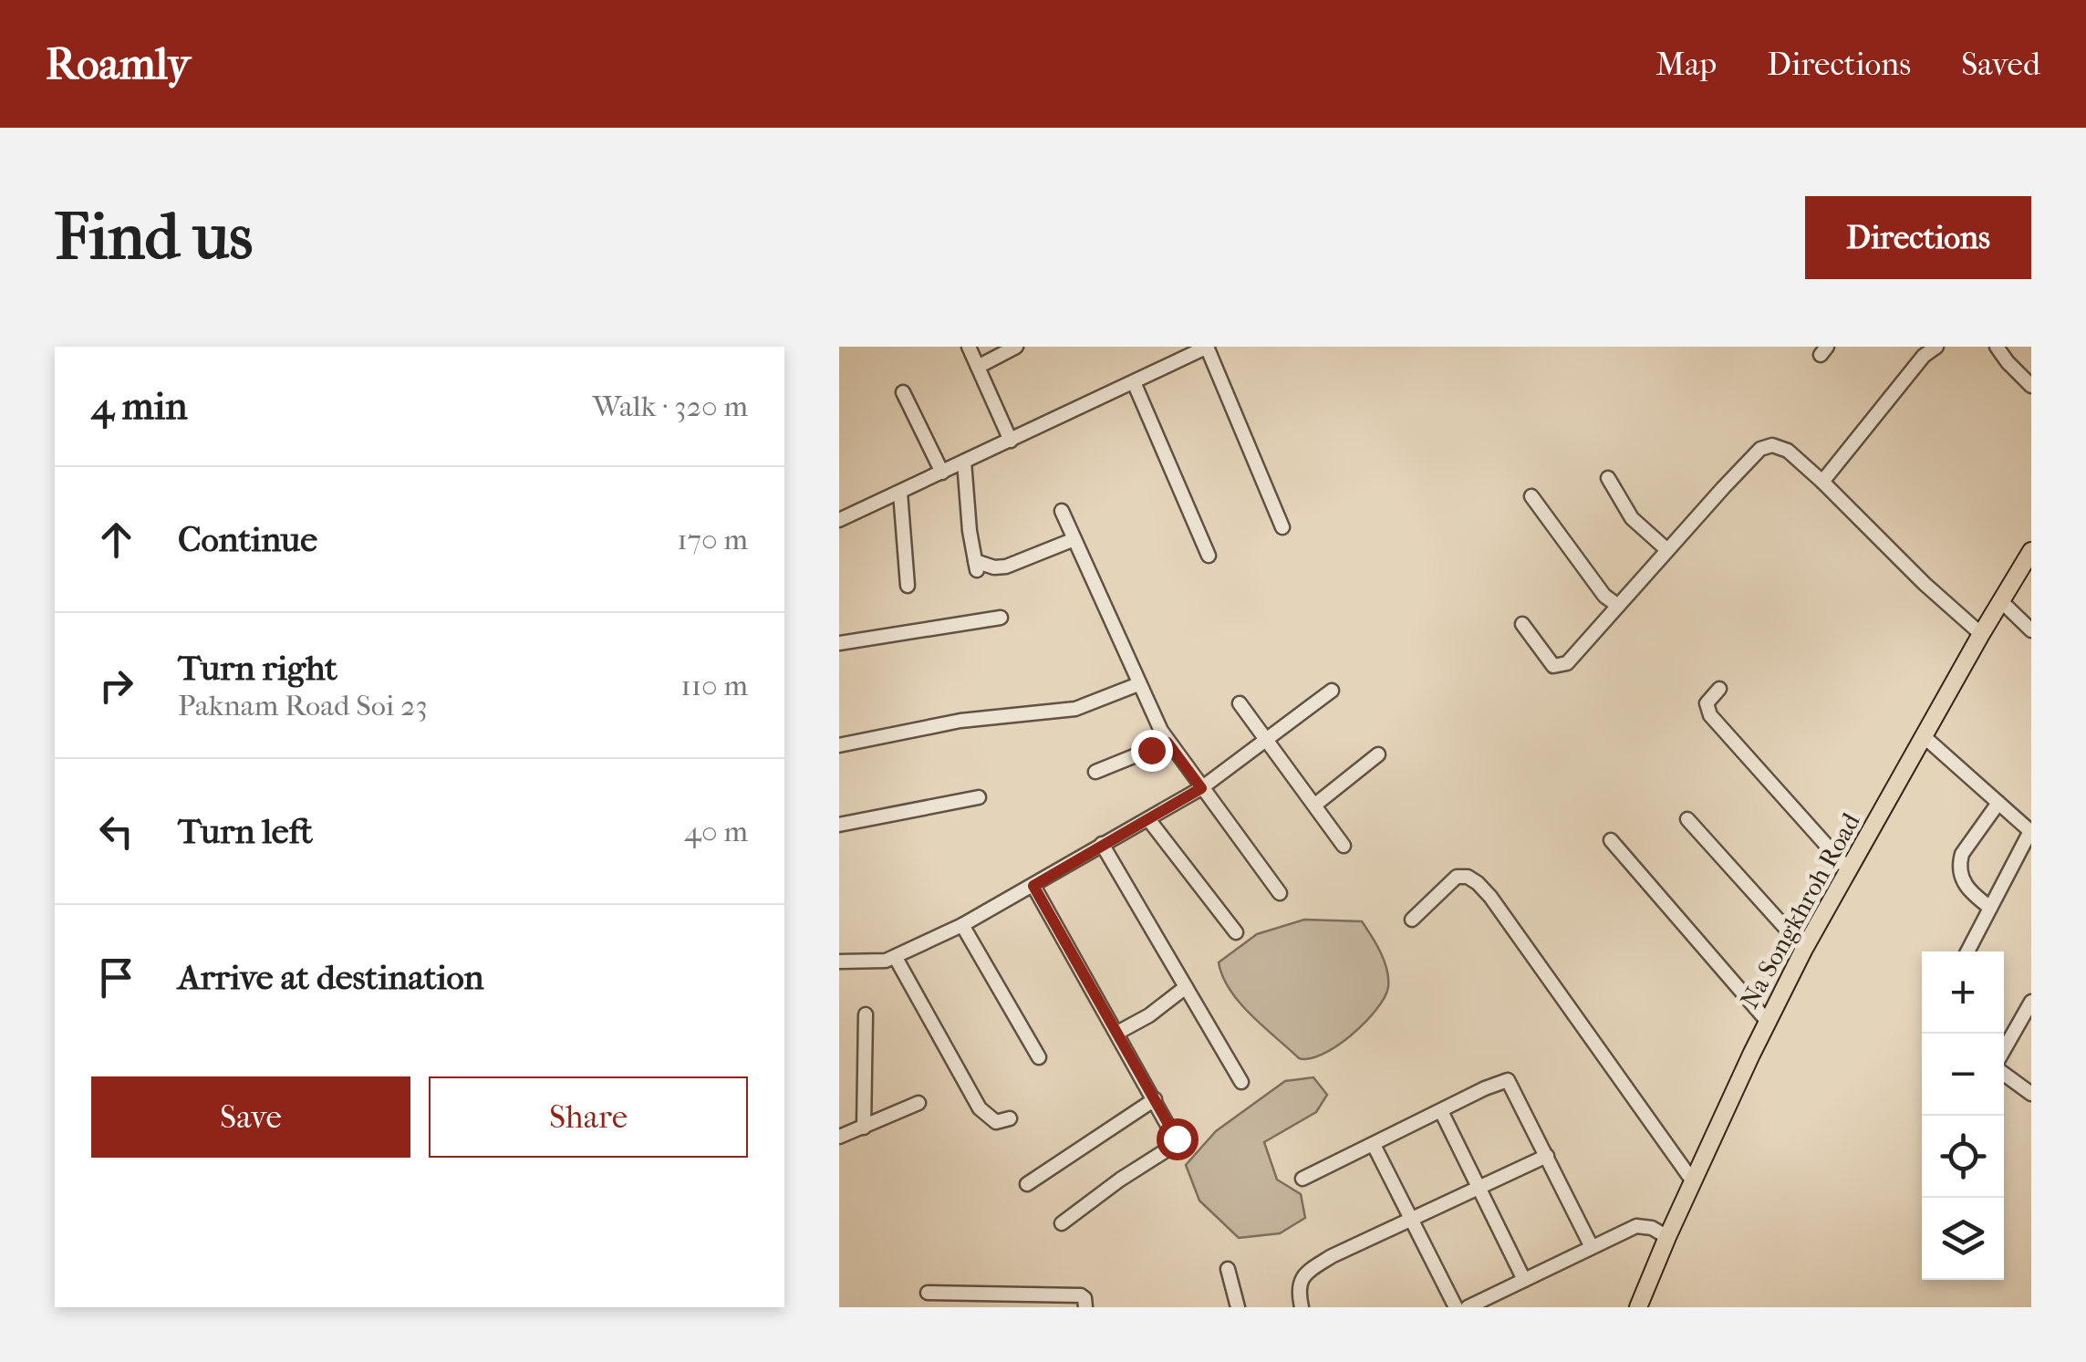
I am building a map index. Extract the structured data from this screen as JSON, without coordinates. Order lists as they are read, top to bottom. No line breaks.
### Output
{"streets":{"main road":["Na Songkhroh Road"]},"page":{"header":"Roamly","nav":["Map","Directions","Saved"],"buttons":["Directions",["Save","Share"]],"title":"Find us","heading":["4 min","Walk · 320 m"],"list":[["Continue","170 m"],["Turn right","Paknam Road Soi 23","110 m"],["Turn left","40 m"],"Arrive at destination"],"map_buttons":["+","−"]}}
